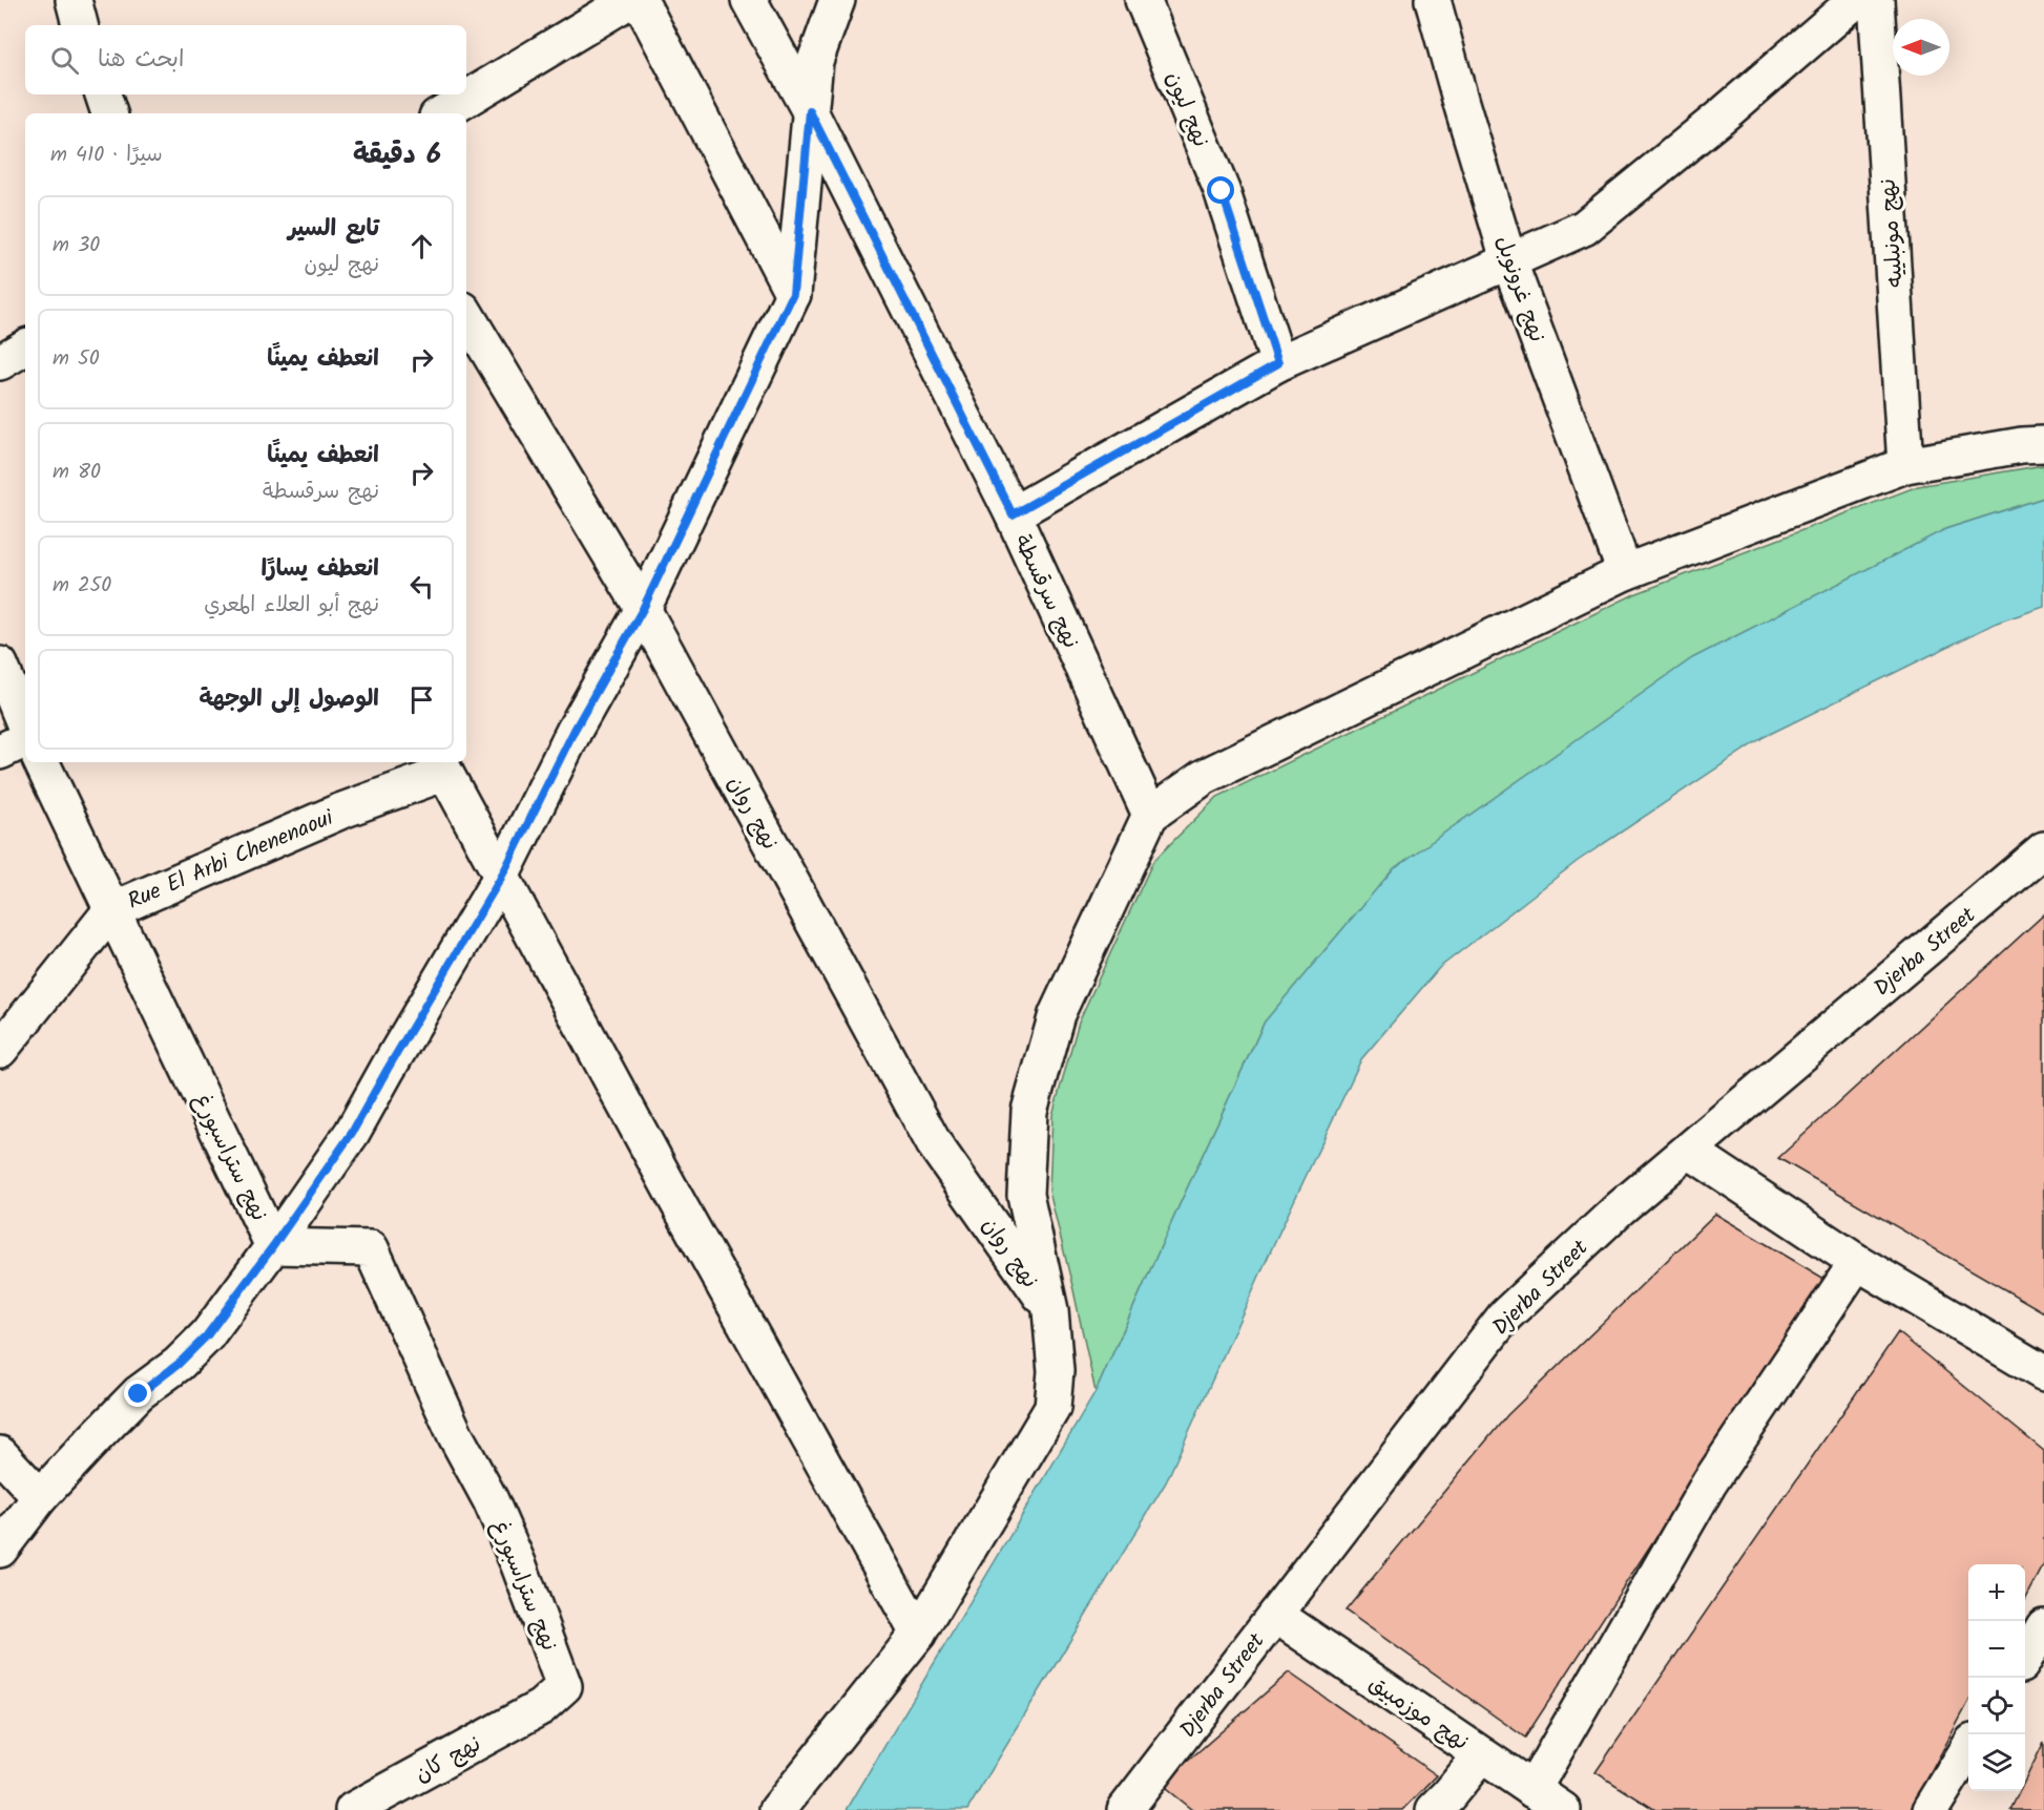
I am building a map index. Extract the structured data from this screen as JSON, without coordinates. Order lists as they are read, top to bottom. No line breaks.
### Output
{"streets":{"street":["نهج ليون","نهج مونبلييه","نهج غرونوبل","نهج سرقسطة","نهج روان","Rue El Arbi Chenenaoui","Djerba Street","نهج ستراسبورغ","نهج موزمبيق","نهج كان"]},"crossings":[["Rue El Arbi Chenenaoui","نهج ستراسبورغ"],["Djerba Street","نهج موزمبيق"],["نهج ستراسبورغ","نهج كان"]],"north":"left","page":{"search":"ابحث هنا","heading":["6 دقيقة","سيرًا · 410 m"],"list":[["تابع السير","نهج ليون","30 m"],["انعطف يمينًا","50 m"],["انعطف يمينًا","نهج سرقسطة","80 m"],["انعطف يسارًا","نهج أبو العلاء المعري","250 m"],"الوصول إلى الوجهة"],"map_buttons":["+","−"]}}
